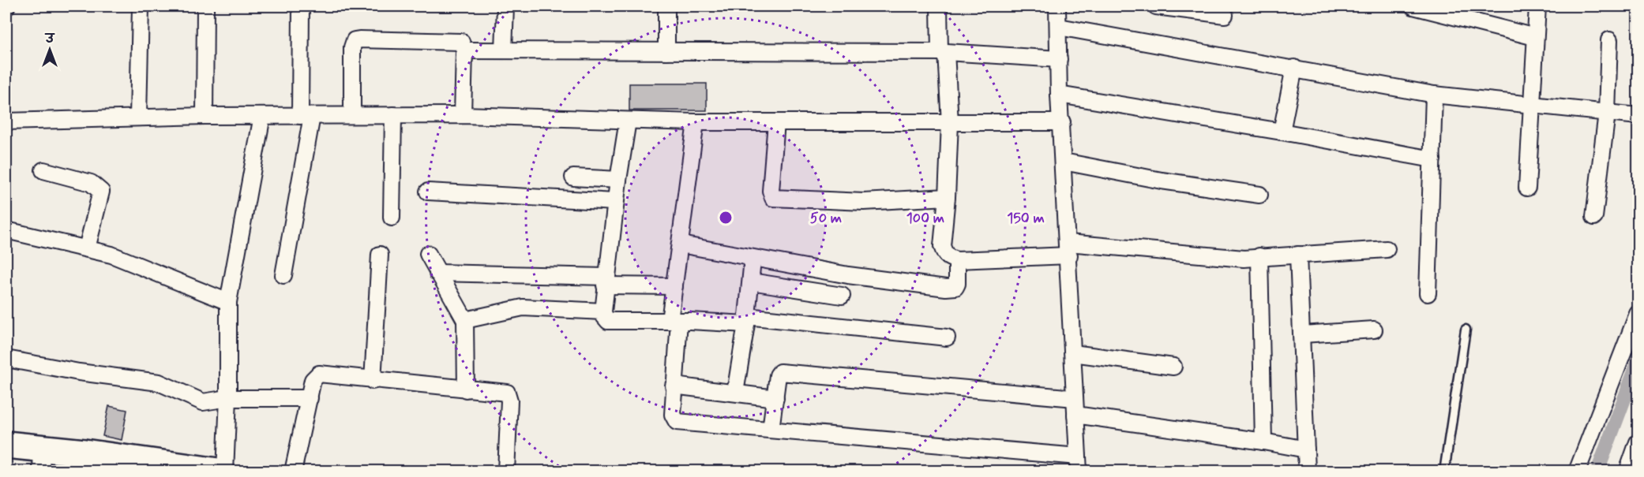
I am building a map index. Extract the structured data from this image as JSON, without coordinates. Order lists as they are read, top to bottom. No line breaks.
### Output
{"north":"top","rings":["50 m","100 m","150 m"]}
